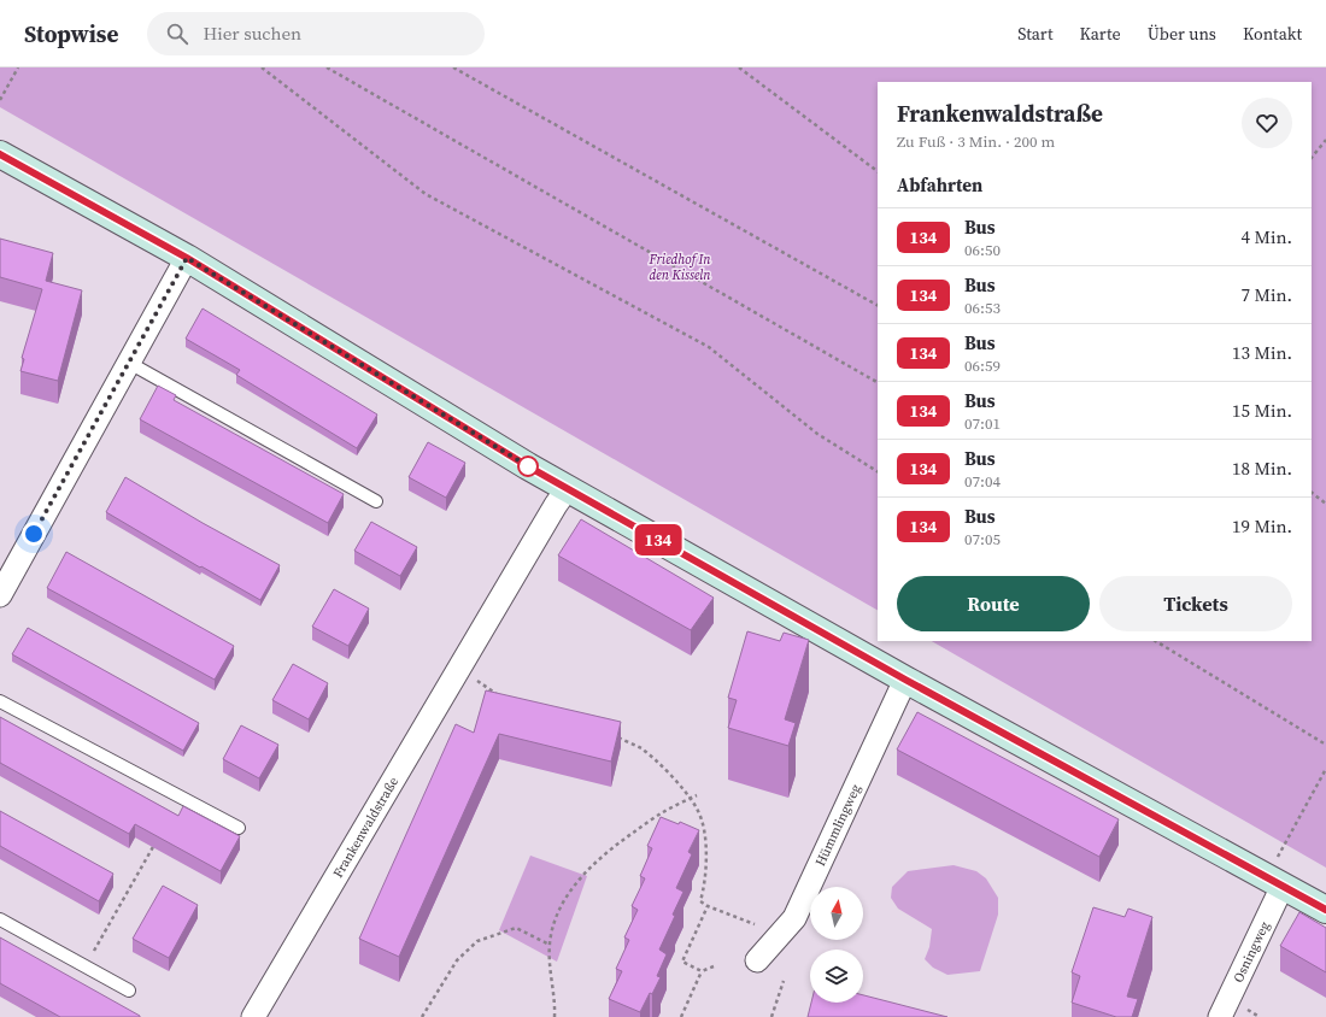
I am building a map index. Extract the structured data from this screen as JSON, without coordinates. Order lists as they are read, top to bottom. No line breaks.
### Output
{"streets":{"street":["Hümmlingweg","Frankenwaldstraße","Osningweg"]},"parks":["Friedhof In den Kisseln"],"lines":["bus line 134"],"north":"top","page":{"header":"Stopwise","search":"Hier suchen","nav":["Start","Karte","Über uns","Kontakt"],"on_map":"134","heading":[["Frankenwaldstraße","Zu Fuß · 3 Min. · 200 m"],"Abfahrten"],"list":[{"mark":"134","name":"Bus","note":"06:50","value":"4 Min."},{"mark":"134","name":"Bus","note":"06:53","value":"7 Min."},{"mark":"134","name":"Bus","note":"06:59","value":"13 Min."},{"mark":"134","name":"Bus","note":"07:01","value":"15 Min."},{"mark":"134","name":"Bus","note":"07:04","value":"18 Min."},{"mark":"134","name":"Bus","note":"07:05","value":"19 Min."}],"buttons":["Route","Tickets"]}}
